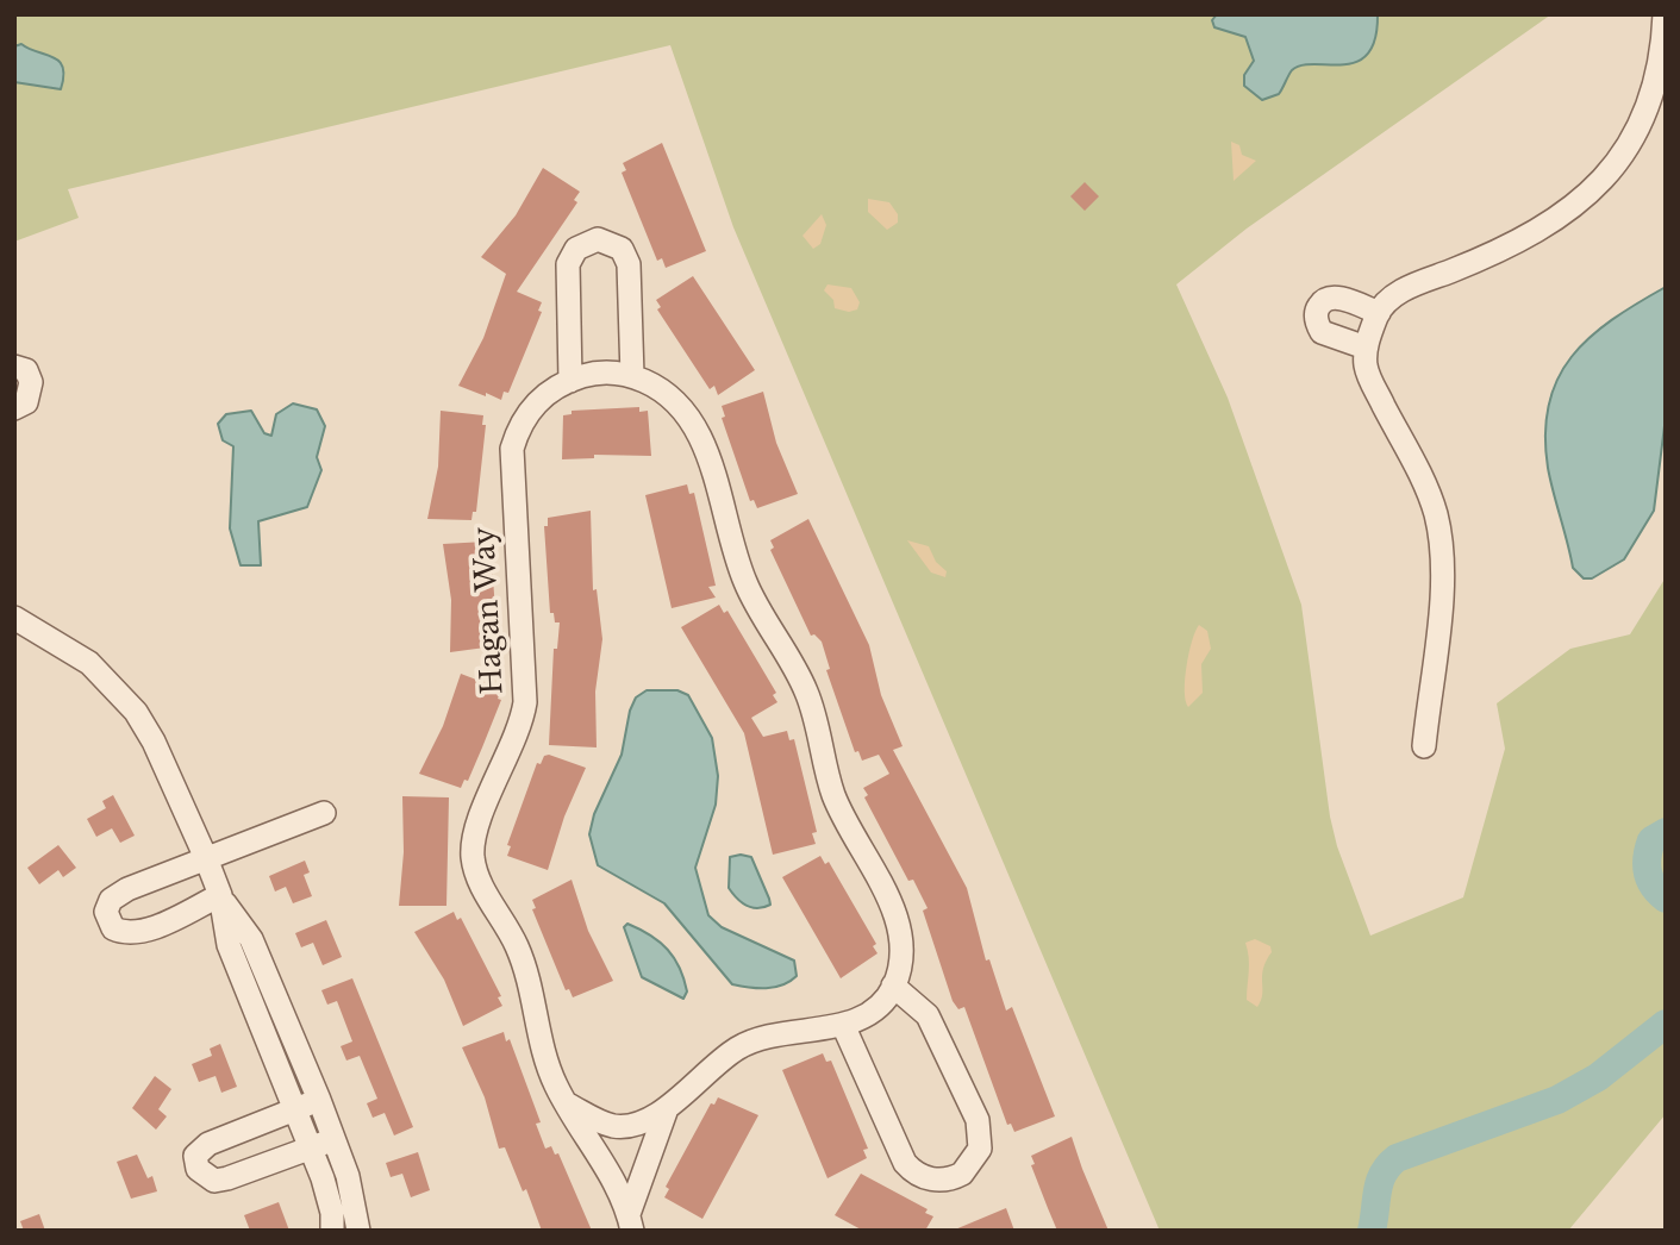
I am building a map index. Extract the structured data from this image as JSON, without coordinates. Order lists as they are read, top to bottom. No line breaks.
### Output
{"streets":{"street":["Hagan Way"]}}
